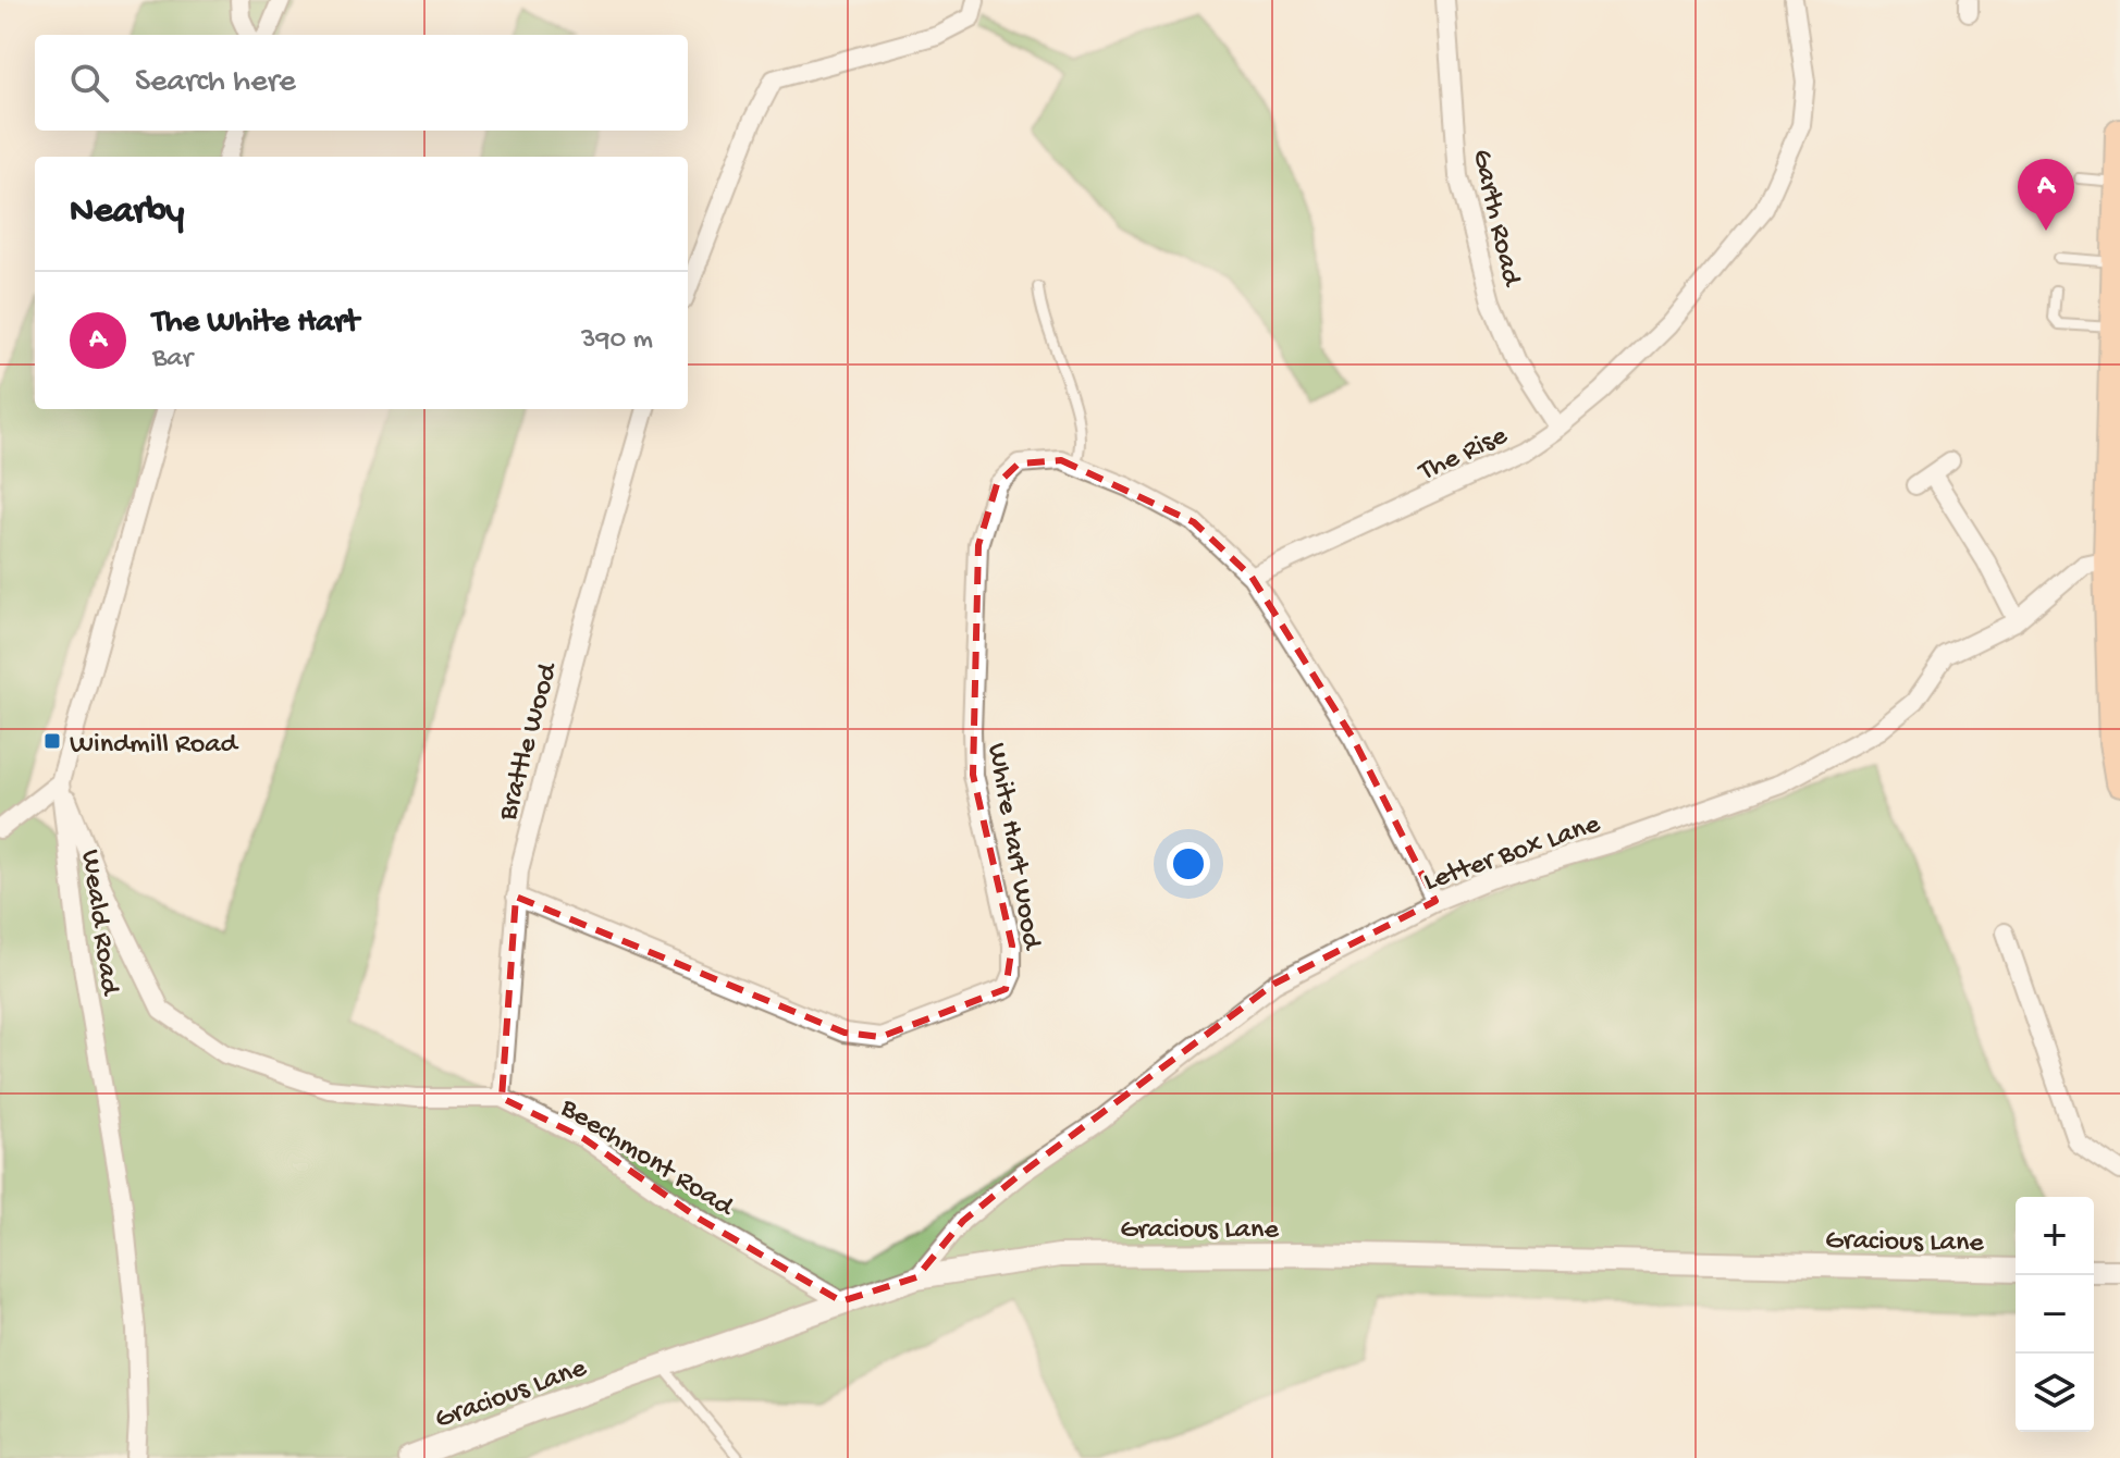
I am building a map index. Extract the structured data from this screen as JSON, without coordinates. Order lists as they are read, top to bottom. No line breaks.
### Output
{"streets":{"street":["Garth Road","The Rise","Brattle Wood","White Hart Wood","Letter Box Lane","Weald Road","Beechmont Road","Gracious Lane"]},"crossings":[["Garth Road","The Rise"],["The Rise","White Hart Wood"],["Brattle Wood","White Hart Wood"],["Brattle Wood","Beechmont Road"],["Letter Box Lane","Gracious Lane"],["Weald Road","Beechmont Road"],["Beechmont Road","Gracious Lane"]],"places":{"transit":["Windmill Road"]},"page":{"search":"Search here","heading":"Nearby","pins":"A","list":[{"mark":"A","name":"The White Hart","note":"Bar","value":"390 m"}],"map_buttons":["+","−"]}}
